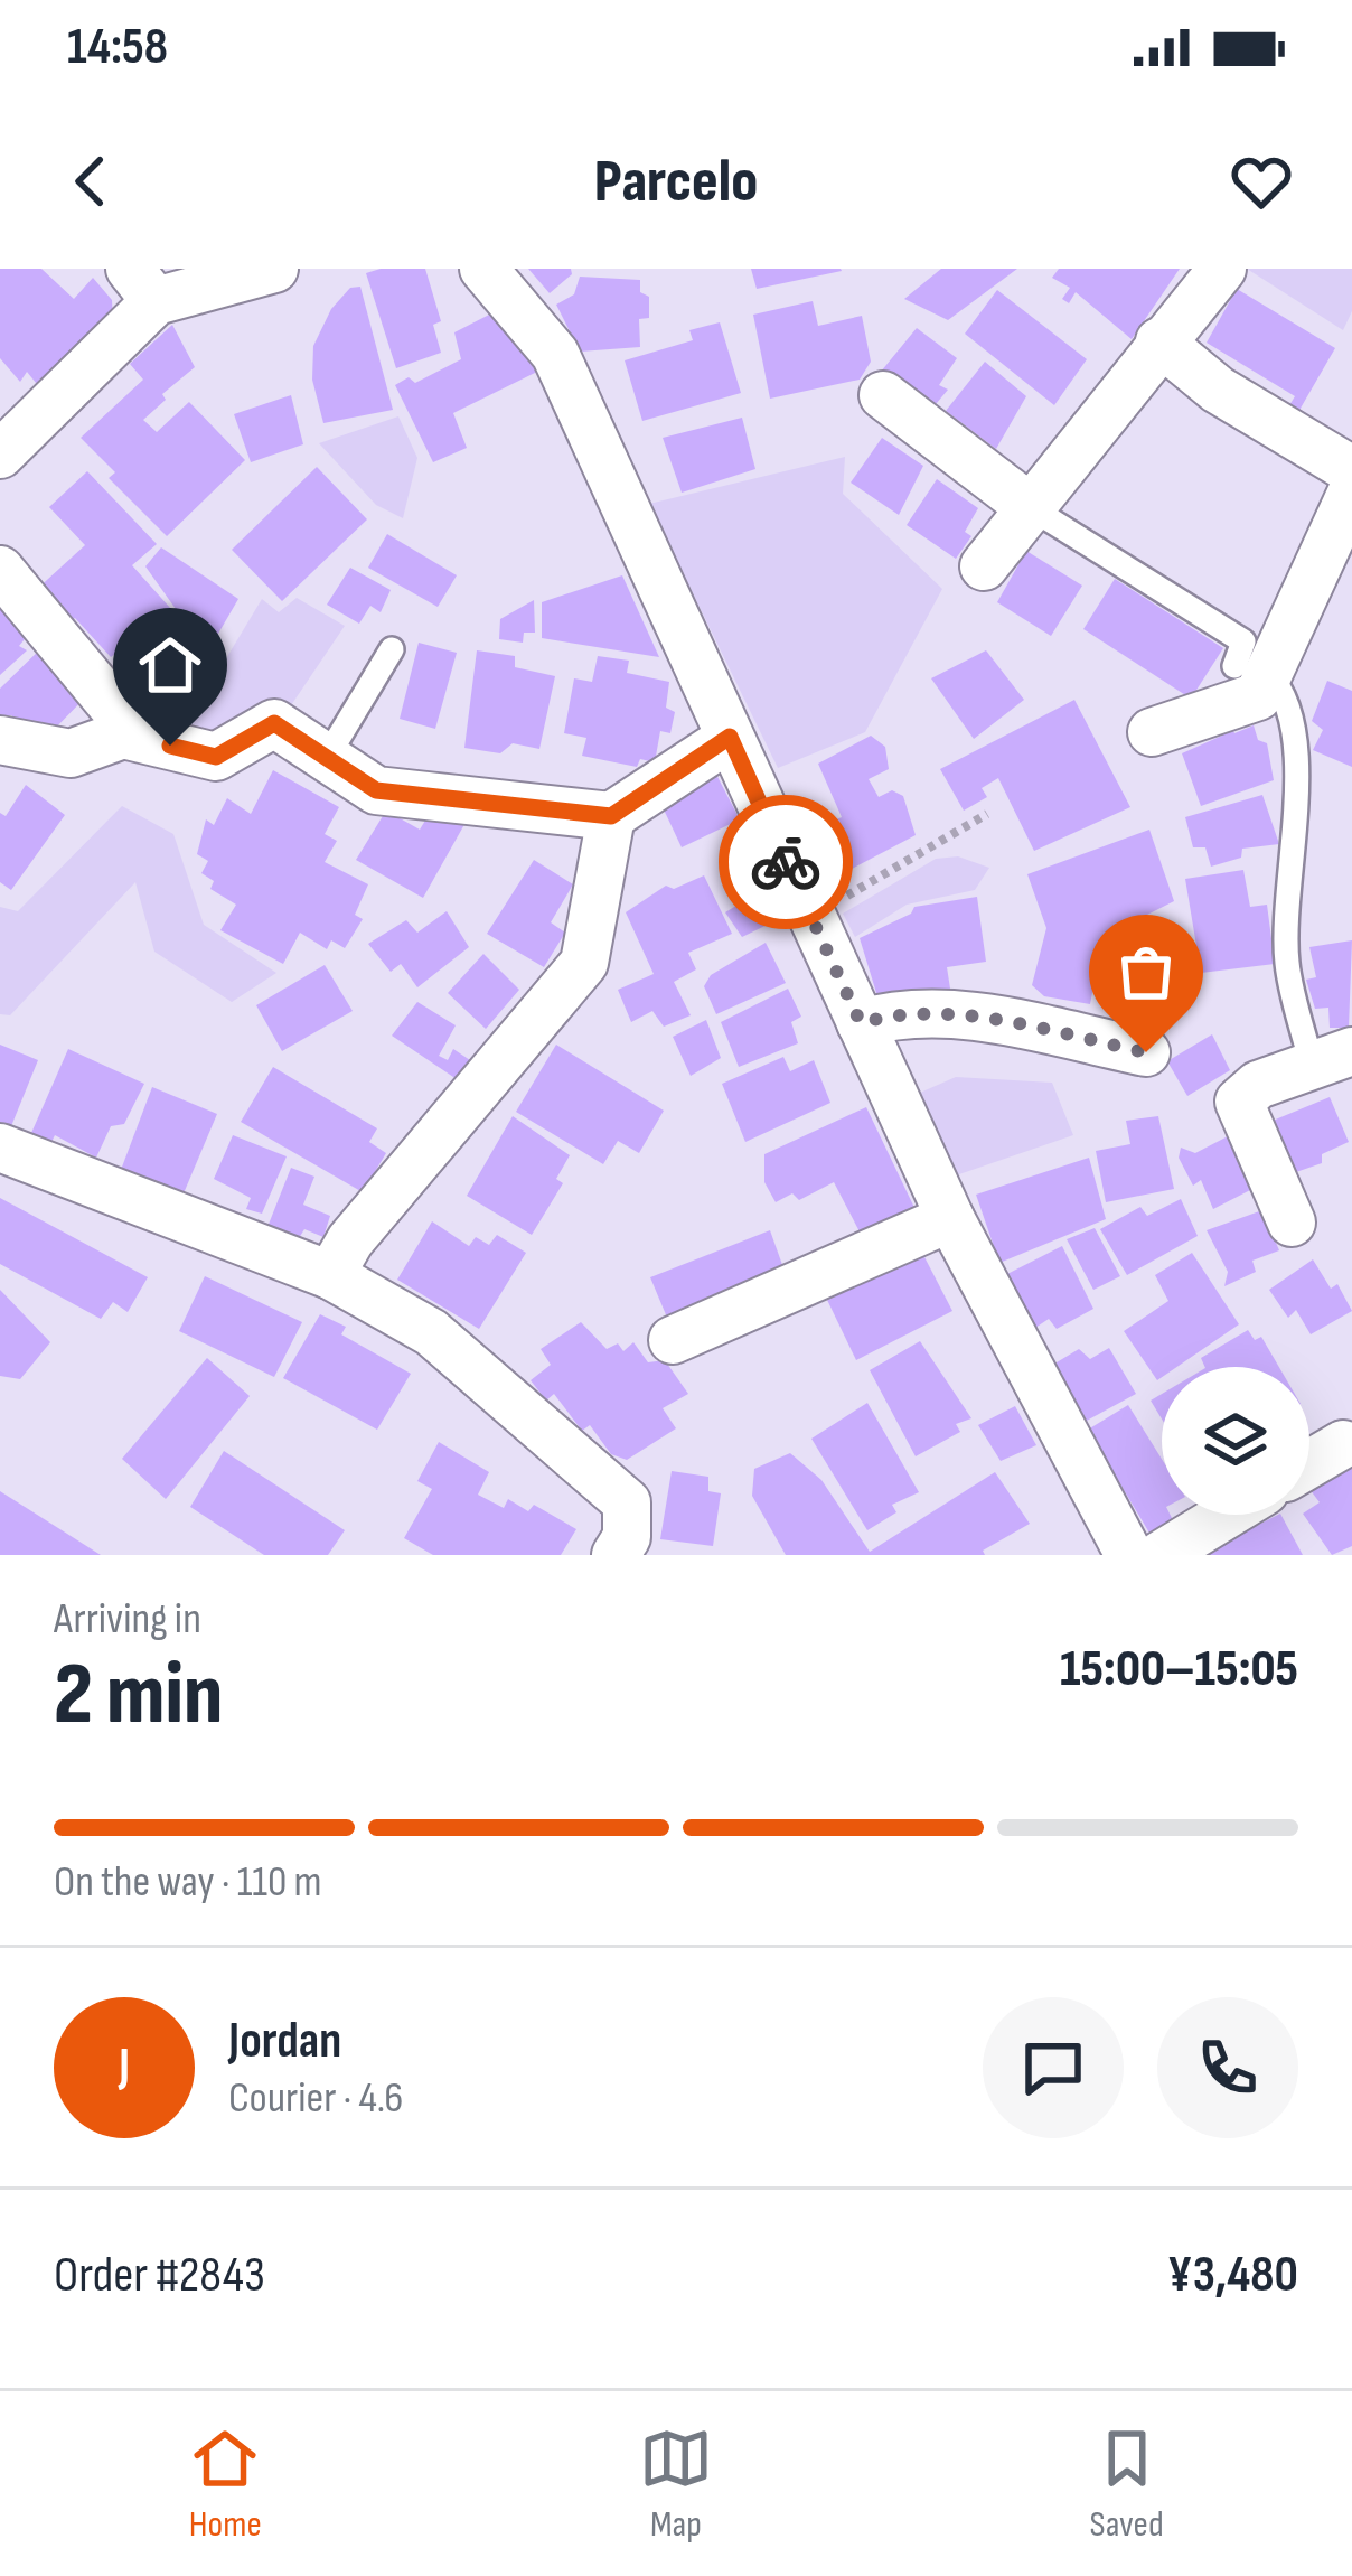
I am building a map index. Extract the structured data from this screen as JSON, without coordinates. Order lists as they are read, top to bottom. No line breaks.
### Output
{"page":{"status":"14:58","header":"Parcelo","heading":["2 min","Arriving in","15:00–15:05"],"panel":["Jordan","Courier · 4.6","Order #2843","¥3,480"],"bar":"On the way · 110 m","round":"J","tabs":["Home","Map","Saved"]}}
